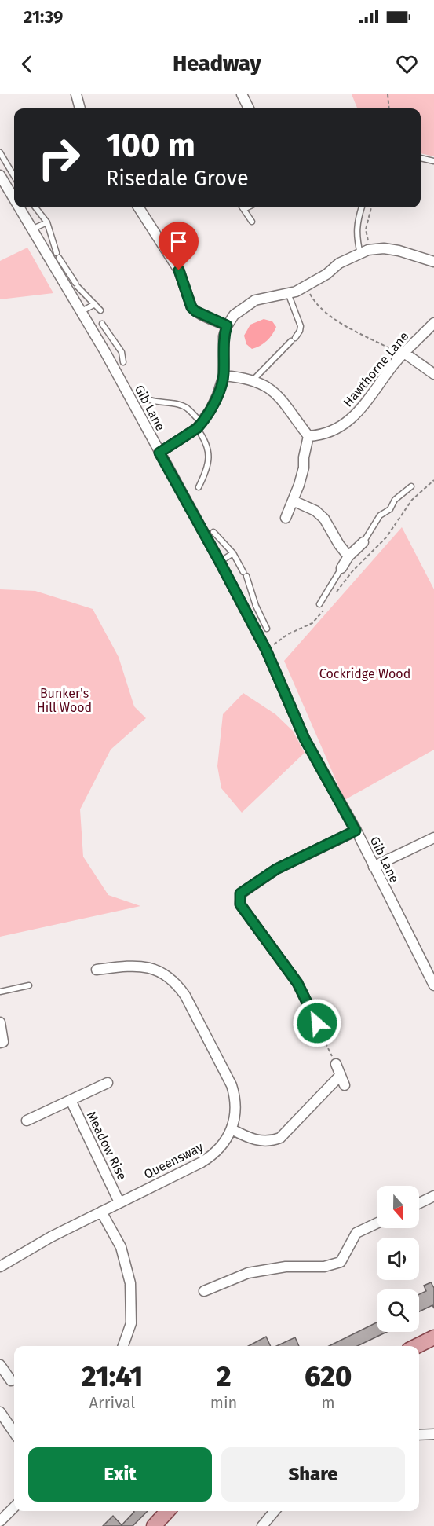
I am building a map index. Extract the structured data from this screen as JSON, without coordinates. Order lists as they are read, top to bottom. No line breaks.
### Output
{"streets":{"street":["Hawthorne Lane","Gib Lane","Meadow Rise","Queensway"]},"crossings":[["Meadow Rise","Queensway"]],"parks":["Cockridge Wood","Bunker's Hill Wood"],"north":"bottom","page":{"status":"21:39","header":"Headway","turn":["100 m","Risedale Grove"],"eta":["21:41","Arrival","2","min","620","m"],"buttons":["Exit","Share"]}}
